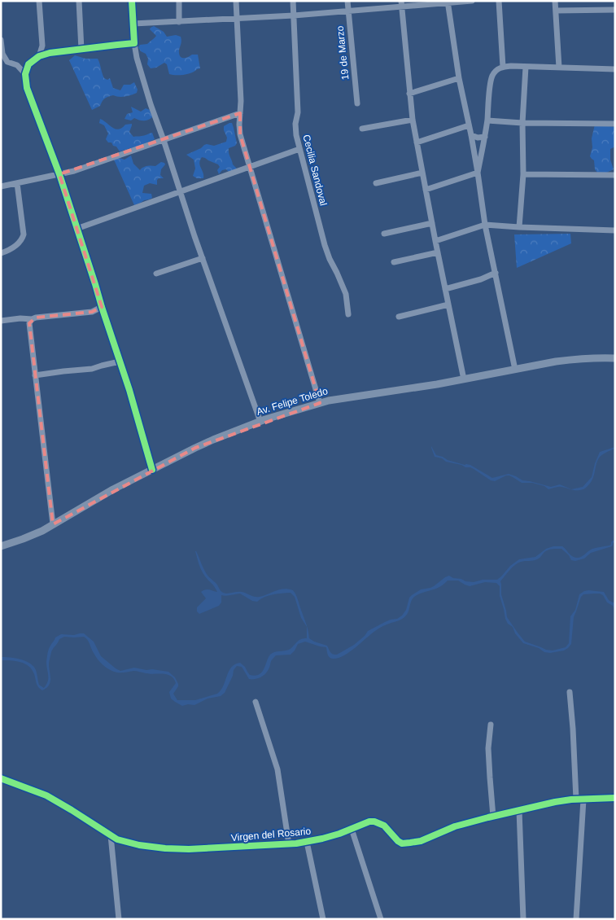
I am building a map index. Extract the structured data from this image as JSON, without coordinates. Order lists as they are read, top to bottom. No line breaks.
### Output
{"streets":{"main road":["Av. Felipe Toledo"],"street":["19 de Marzo","Cecilia Sandoval","Virgen del Rosario"]}}
